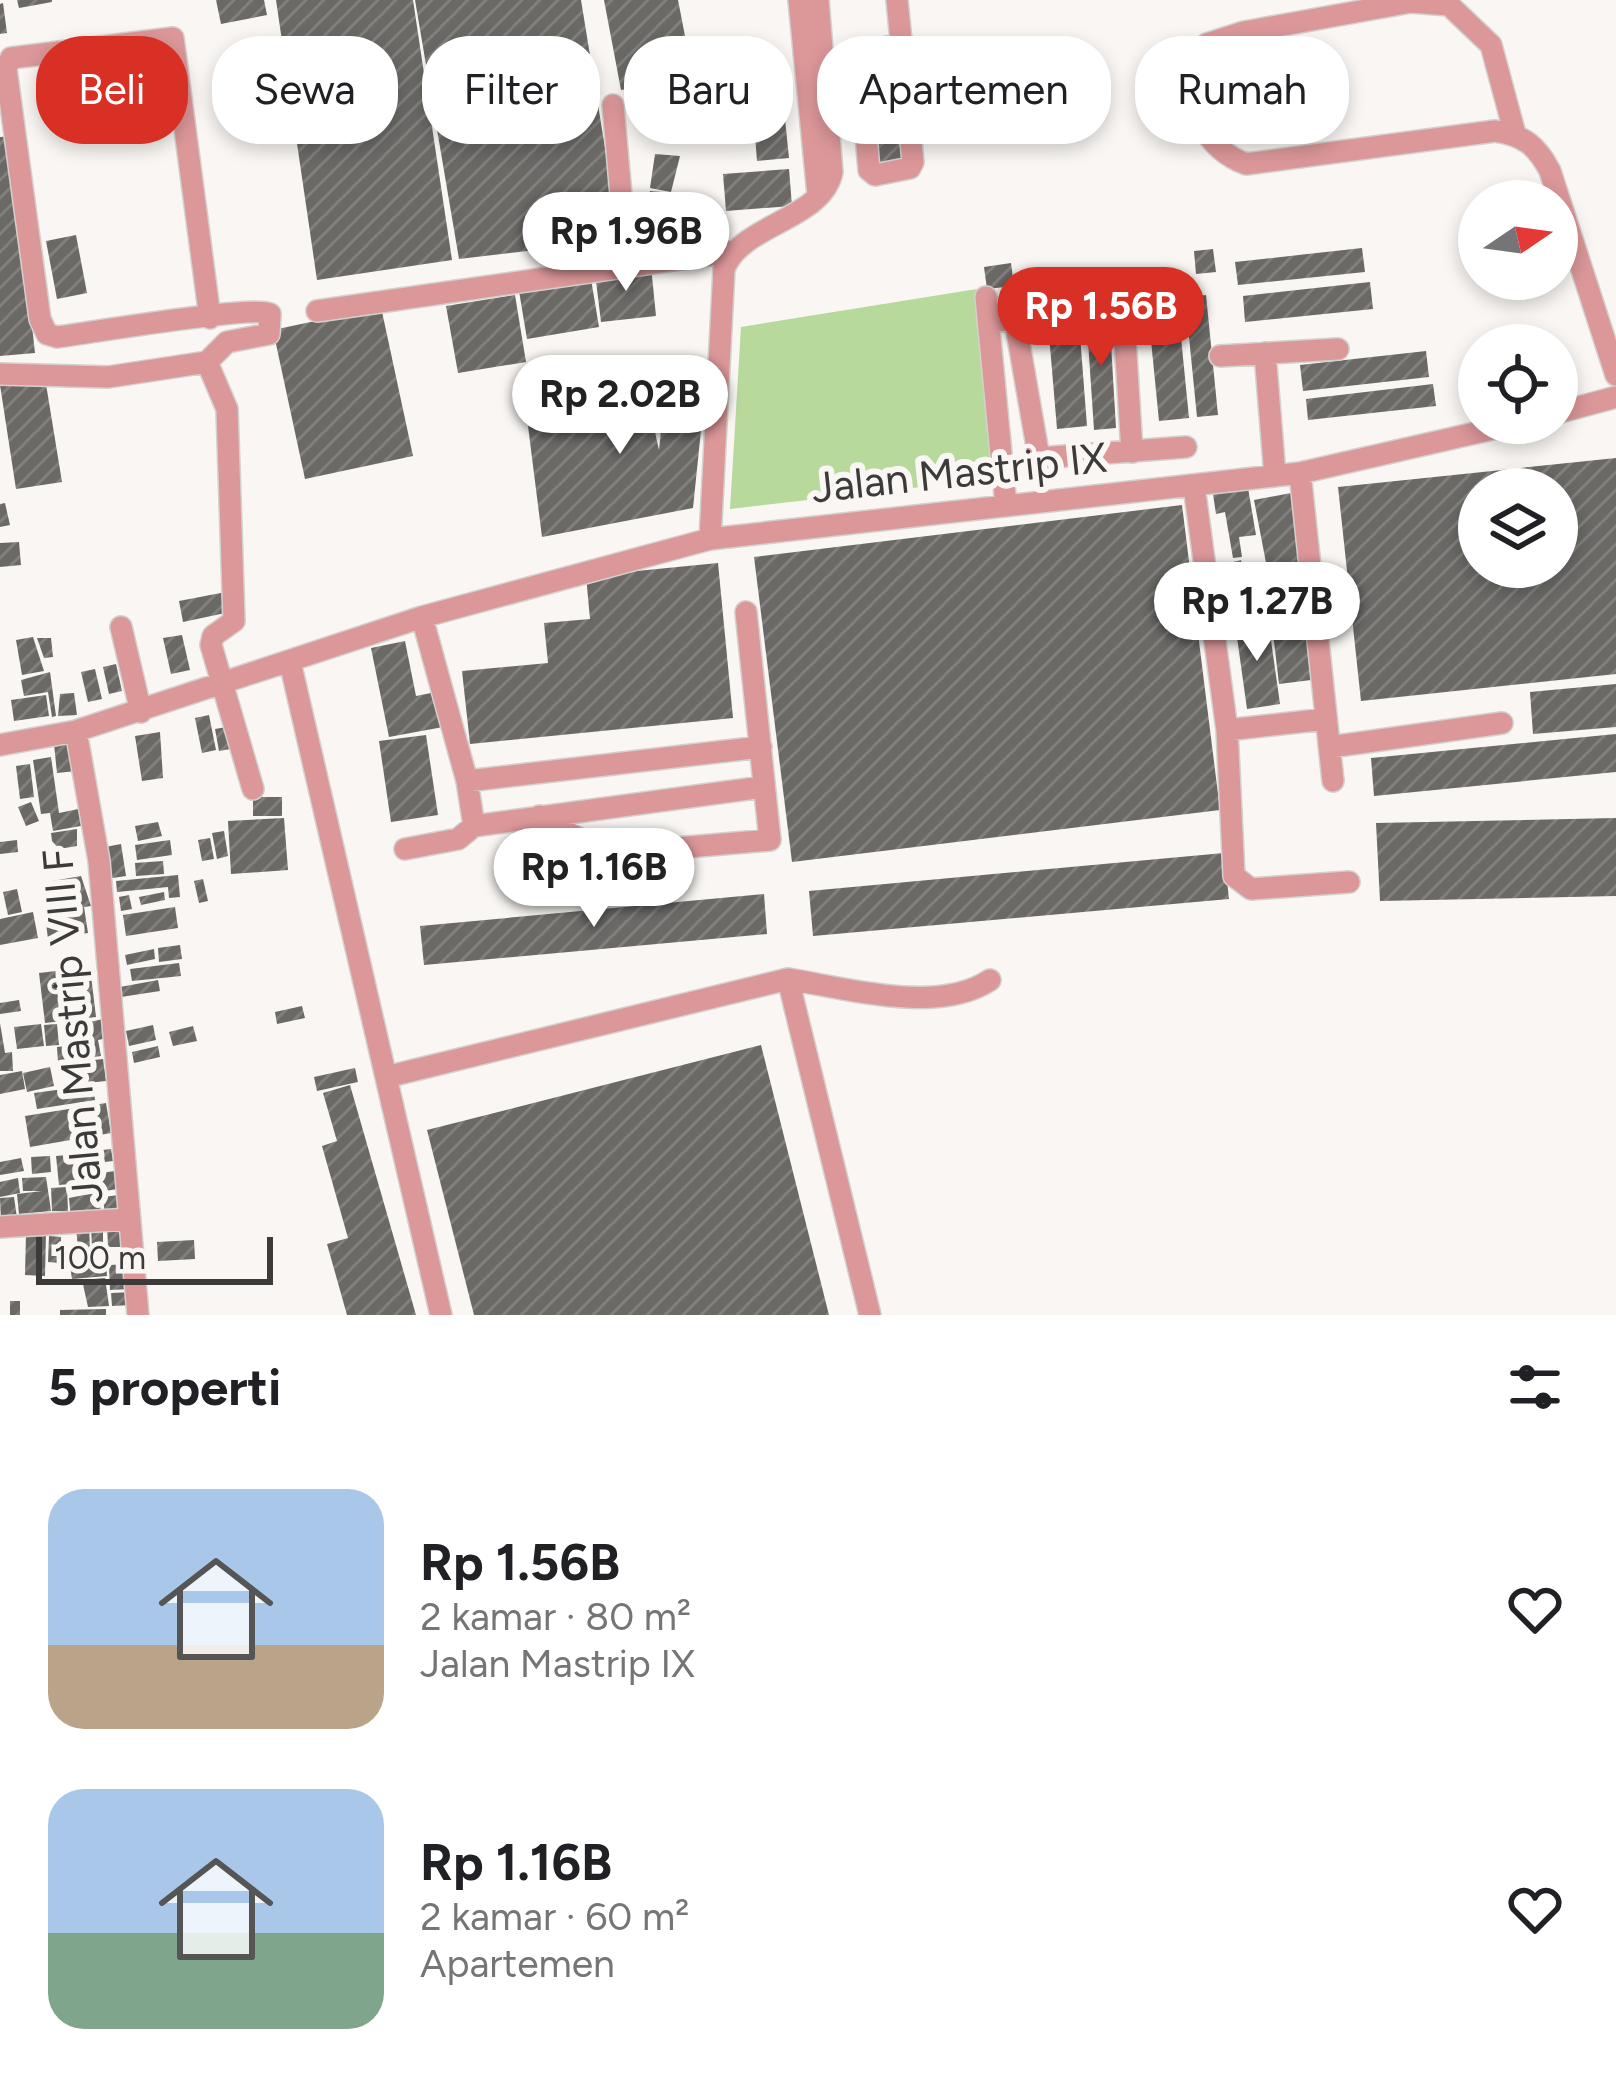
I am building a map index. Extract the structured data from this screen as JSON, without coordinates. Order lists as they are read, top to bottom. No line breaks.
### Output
{"streets":{"street":["Jalan Mastrip IX","Jalan Mastrip VIII F"]},"crossings":[["Jalan Mastrip IX","Jalan Mastrip VIII F"]],"scale_bar":"100 m","north":"right","page":{"chip":["Beli","Sewa","Filter","Baru","Apartemen","Rumah"],"price":["Rp 1.96B","Rp 1.56B","Rp 2.02B","Rp 1.27B","Rp 1.16B"],"scale":"100 m","heading":"5 properti","list":[{"name":"Rp 1.56B","note":"2 kamar · 80 m² · Jalan Mastrip IX"},{"name":"Rp 1.16B","note":"2 kamar · 60 m² · Apartemen"}]}}
